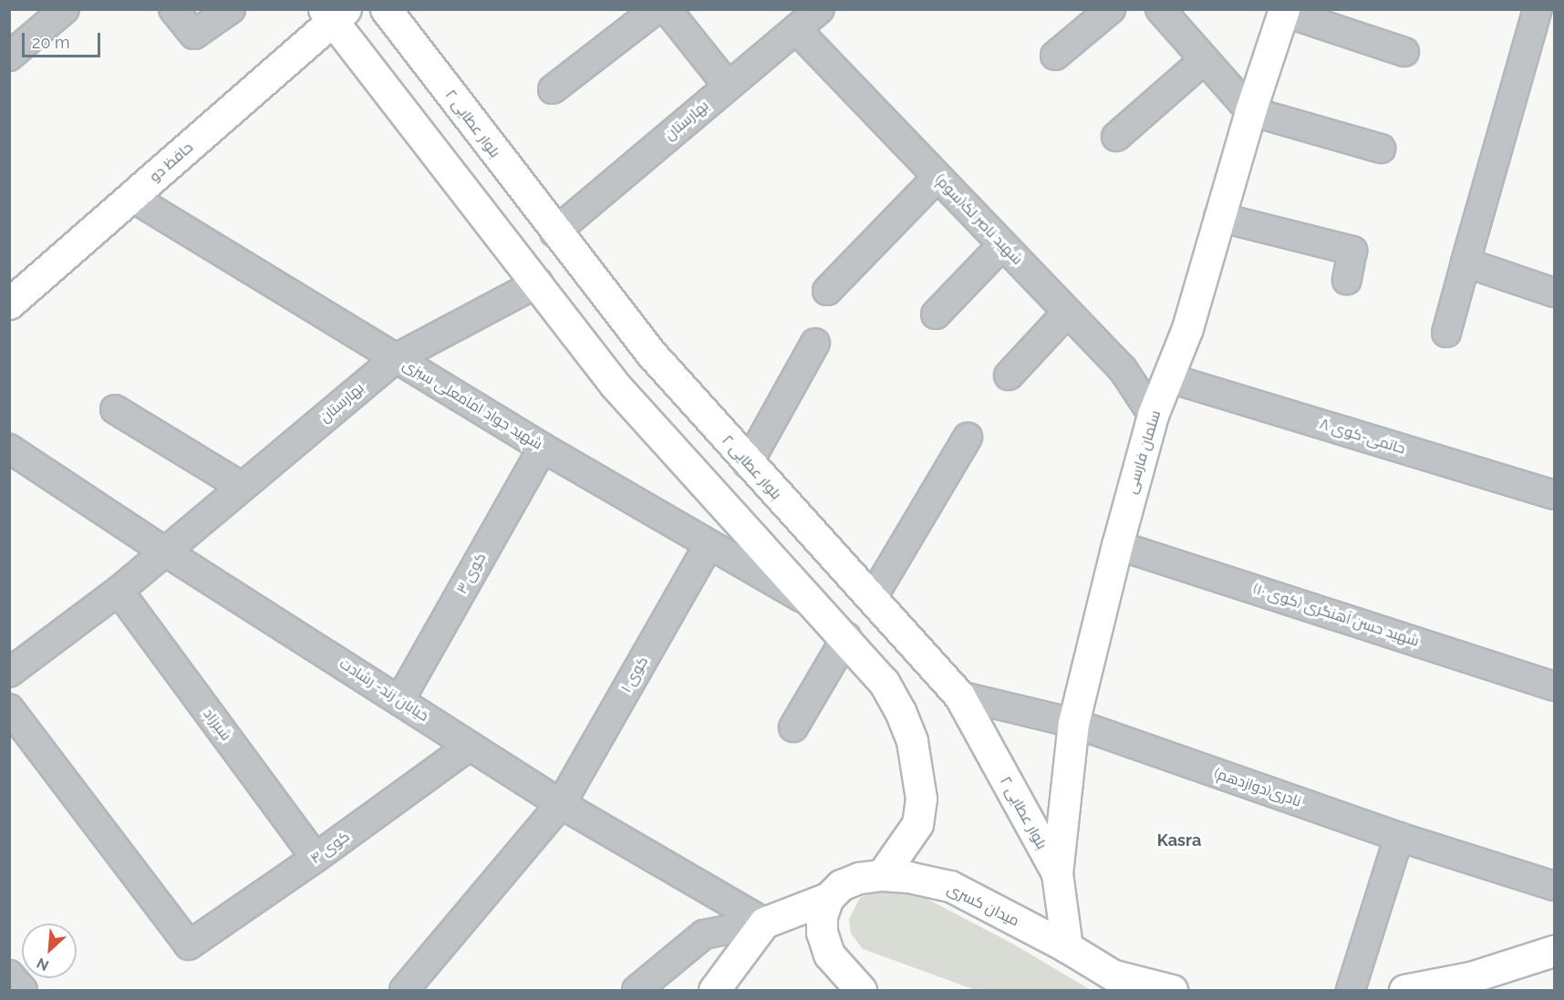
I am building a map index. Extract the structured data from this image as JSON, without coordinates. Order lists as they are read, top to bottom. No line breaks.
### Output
{"streets":{"street":["بهارستان","بلوار عطایی ۲","حافظ دو","شهید ناصر لک(سوم)","شهید جواد امامعلی سبزی","حاتمی-کوی ۸","سلمان فارسی","کوی ۳","شهید حسن آهنگری (کوی ۱۰)","کوی ۱","خیابان زند- رشادت","شیرزاد","نادری(دوازدهم)","کوی ۴","میدان کسری"]},"crossings":[["بهارستان","بلوار عطایی ۲"],["بهارستان","شهید ناصر لک(سوم)"],["بهارستان","شهید جواد امامعلی سبزی"],["بهارستان","خیابان زند- رشادت"],["بهارستان","شیرزاد"],["بلوار عطایی ۲","سلمان فارسی"],["بلوار عطایی ۲","نادری(دوازدهم)"],["بلوار عطایی ۲","میدان کسری"],["حافظ دو","شهید جواد امامعلی سبزی"],["شهید ناصر لک(سوم)","سلمان فارسی"],["شهید جواد امامعلی سبزی","کوی ۳"],["شهید جواد امامعلی سبزی","کوی ۱"],["حاتمی-کوی ۸","سلمان فارسی"],["سلمان فارسی","شهید حسن آهنگری (کوی ۱۰)"],["سلمان فارسی","نادری(دوازدهم)"],["کوی ۳","خیابان زند- رشادت"],["کوی ۱","خیابان زند- رشادت"],["خیابان زند- رشادت","کوی ۴"],["خیابان زند- رشادت","میدان کسری"],["شیرزاد","کوی ۴"]],"districts":["Kasra"],"scale_bar":"20 m","north":"bottom left"}
